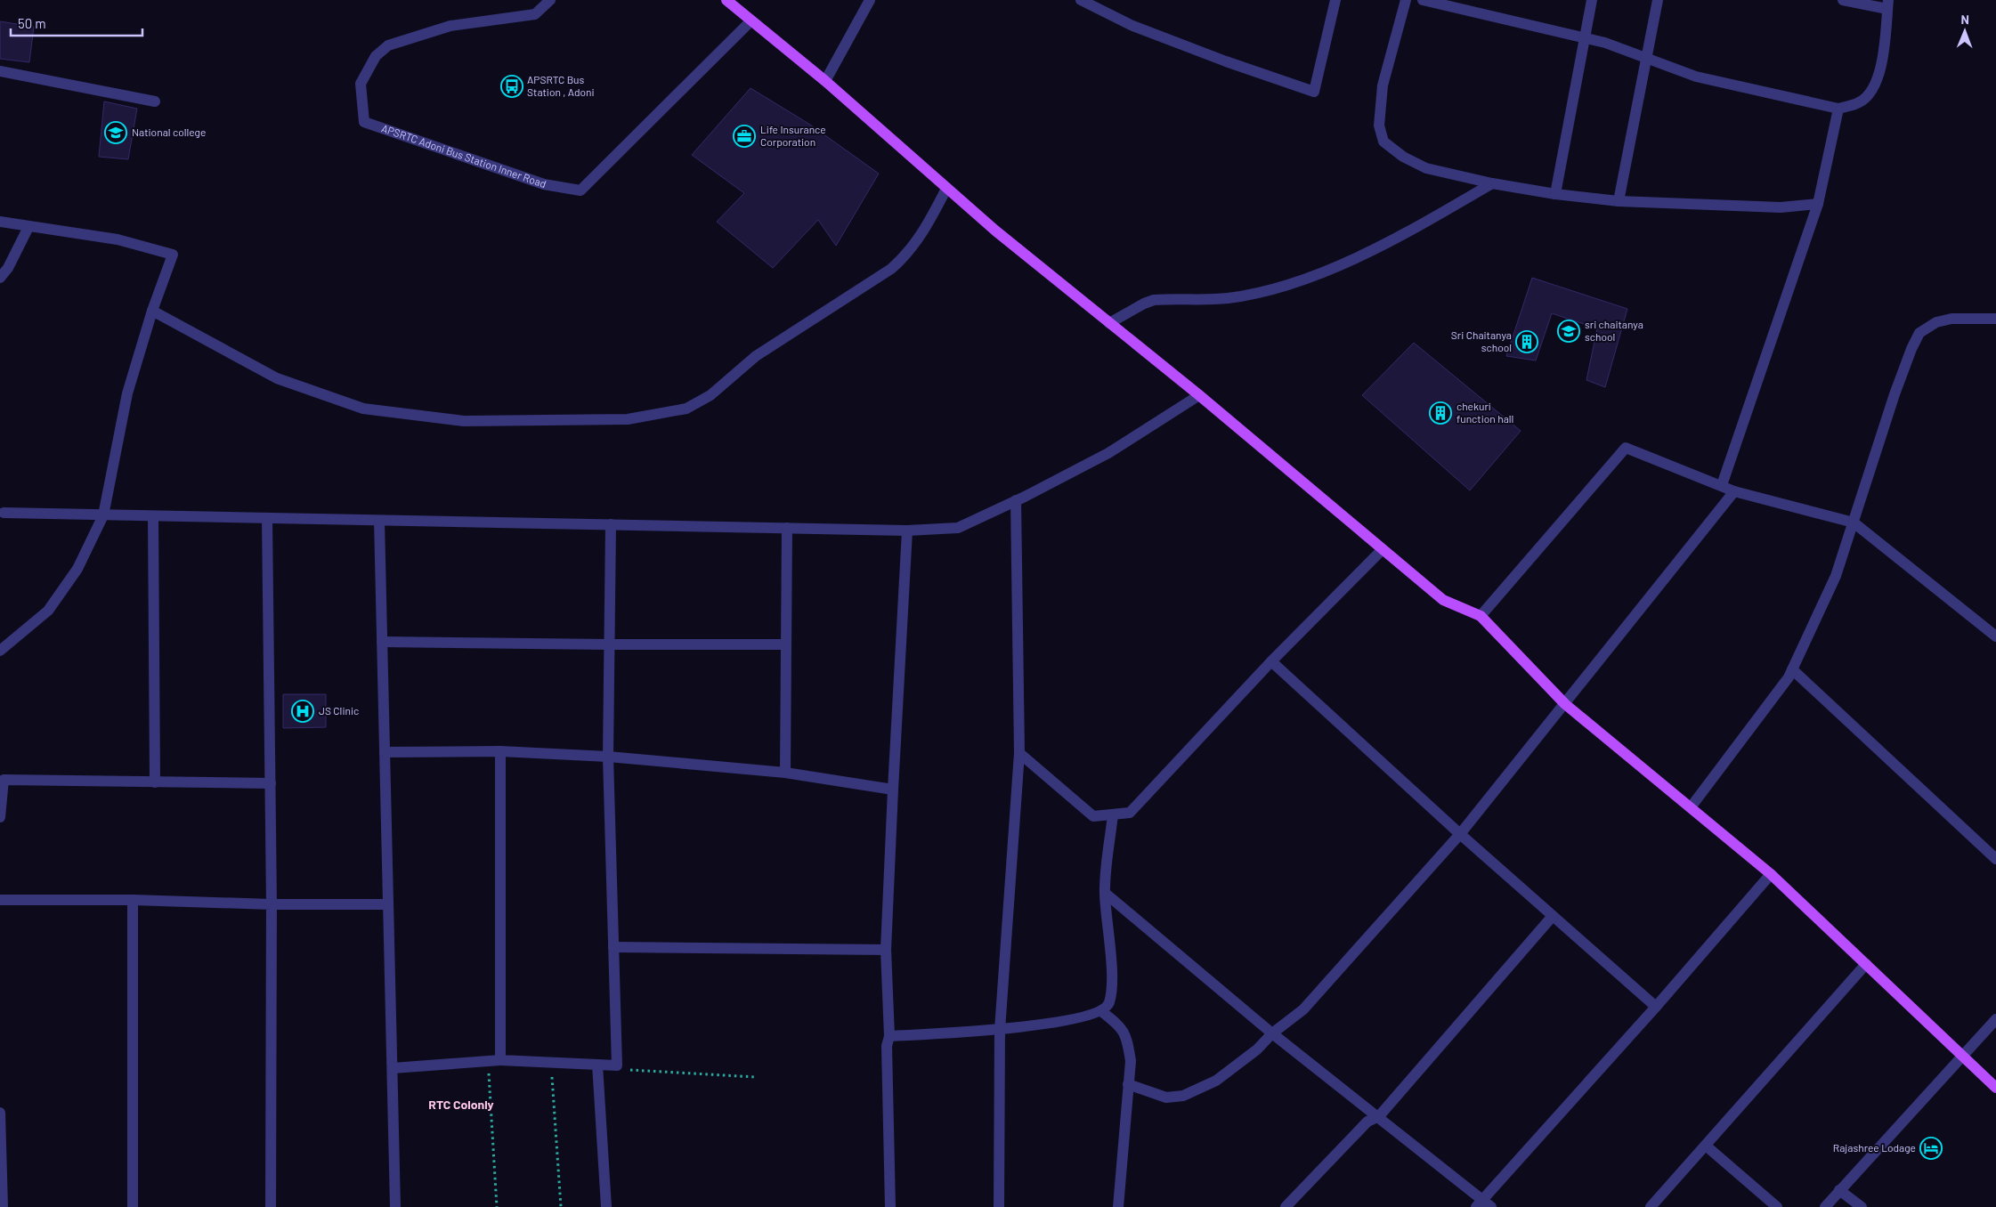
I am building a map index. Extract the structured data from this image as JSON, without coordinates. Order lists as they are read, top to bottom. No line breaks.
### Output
{"streets":{"street":["APSRTC Adoni Bus Station Inner Road"]},"districts":["RTC Colonly"],"places":{"bus stop":["APSRTC Bus Station , Adoni"],"school or university":["National college","sri chaitanya school"],"office":["Life Insurance Corporation"],"building":["Sri Chaitanya school","chekuri function hall"],"hospital":["JS Clinic"],"hotel":["Rajashree Lodage"]},"scale_bar":"50 m","north":"top"}
